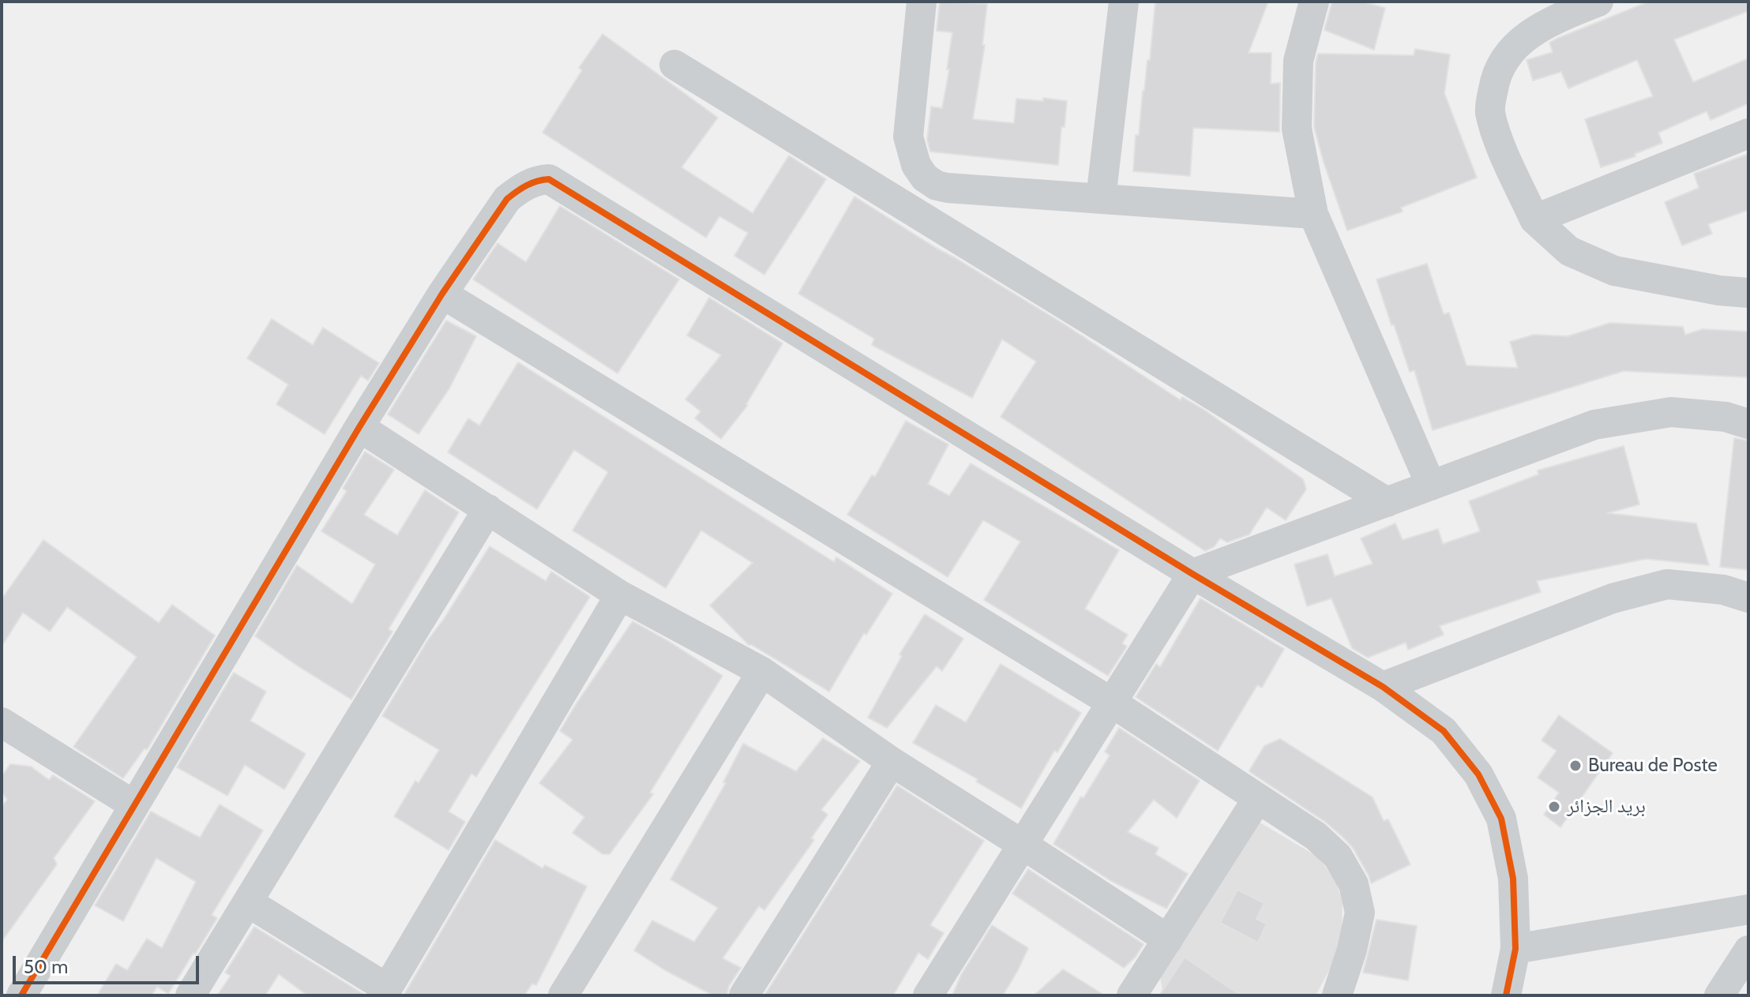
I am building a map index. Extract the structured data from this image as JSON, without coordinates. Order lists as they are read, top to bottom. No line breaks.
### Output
{"places":["Bureau de Poste","بريد الجزائر"],"scale_bar":"50 m"}
